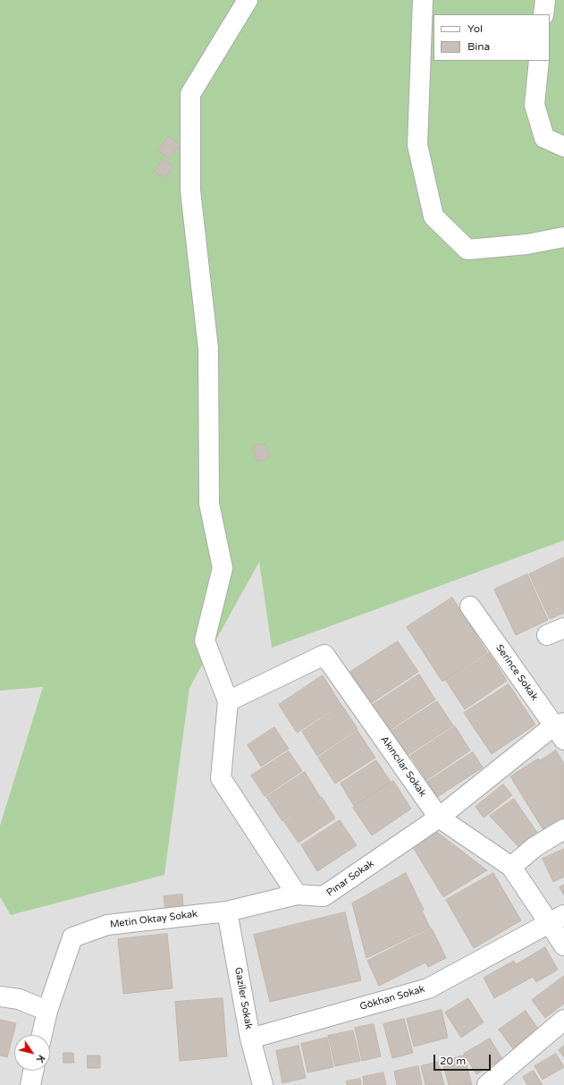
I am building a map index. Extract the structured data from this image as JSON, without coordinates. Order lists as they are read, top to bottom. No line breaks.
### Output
{"streets":{"street":["Serince Sokak","Akıncılar Sokak","Pınar Sokak","Metin Oktay Sokak","Gaziler Sokak","Gökhan Sokak"]},"crossings":[["Serince Sokak","Pınar Sokak"],["Akıncılar Sokak","Pınar Sokak"],["Akıncılar Sokak","Gökhan Sokak"],["Pınar Sokak","Metin Oktay Sokak"],["Metin Oktay Sokak","Gaziler Sokak"],["Gaziler Sokak","Gökhan Sokak"]],"legend":["Yol","Bina"],"scale_bar":"20 m","north":"bottom right"}
